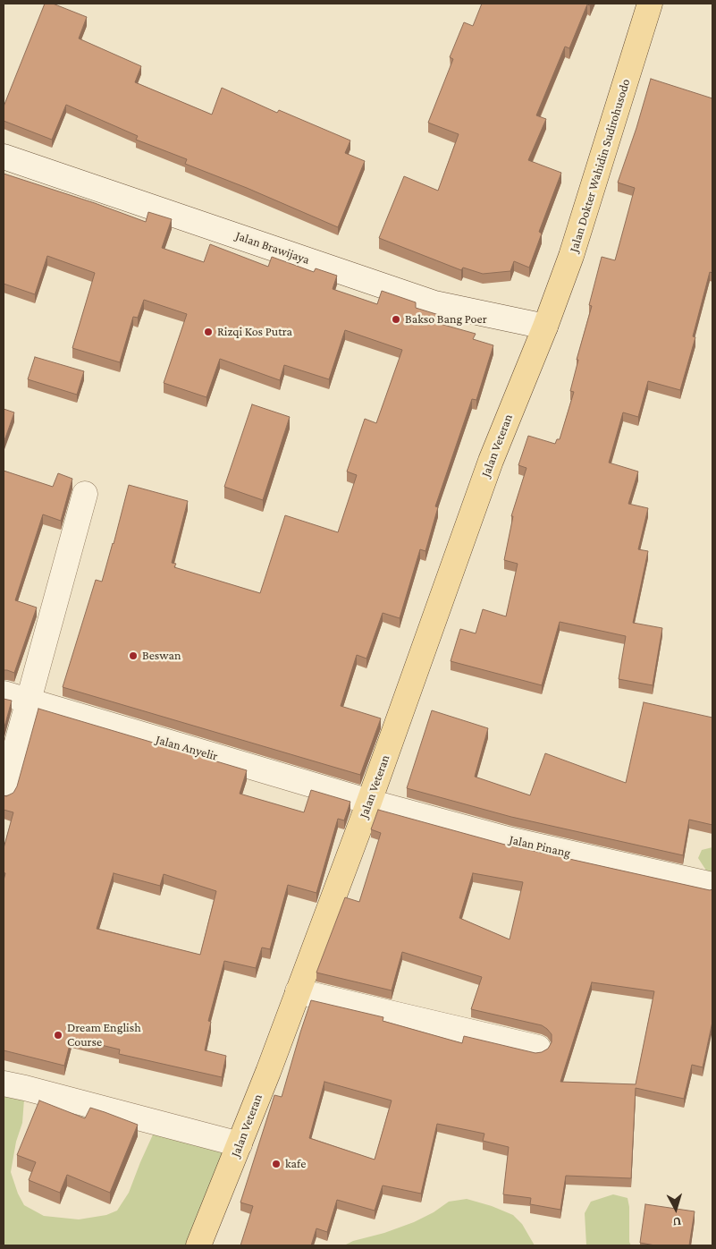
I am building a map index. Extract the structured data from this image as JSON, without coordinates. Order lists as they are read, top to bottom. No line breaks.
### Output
{"streets":{"main road":["Jalan Dokter Wahidin Sudirohusodo","Jalan Veteran"],"street":["Jalan Brawijaya","Jalan Anyelir","Jalan Pinang"]},"crossings":[["Jalan Dokter Wahidin Sudirohusodo","Jalan Brawijaya"],["Jalan Dokter Wahidin Sudirohusodo","Jalan Veteran"],["Jalan Brawijaya","Jalan Veteran"],["Jalan Veteran","Jalan Anyelir"],["Jalan Veteran","Jalan Pinang"],["Jalan Anyelir","Jalan Pinang"]],"places":["Bakso Bang Poer","Rizqi Kos Putra","Beswan","Dream English Course","kafe"],"north":"bottom"}
